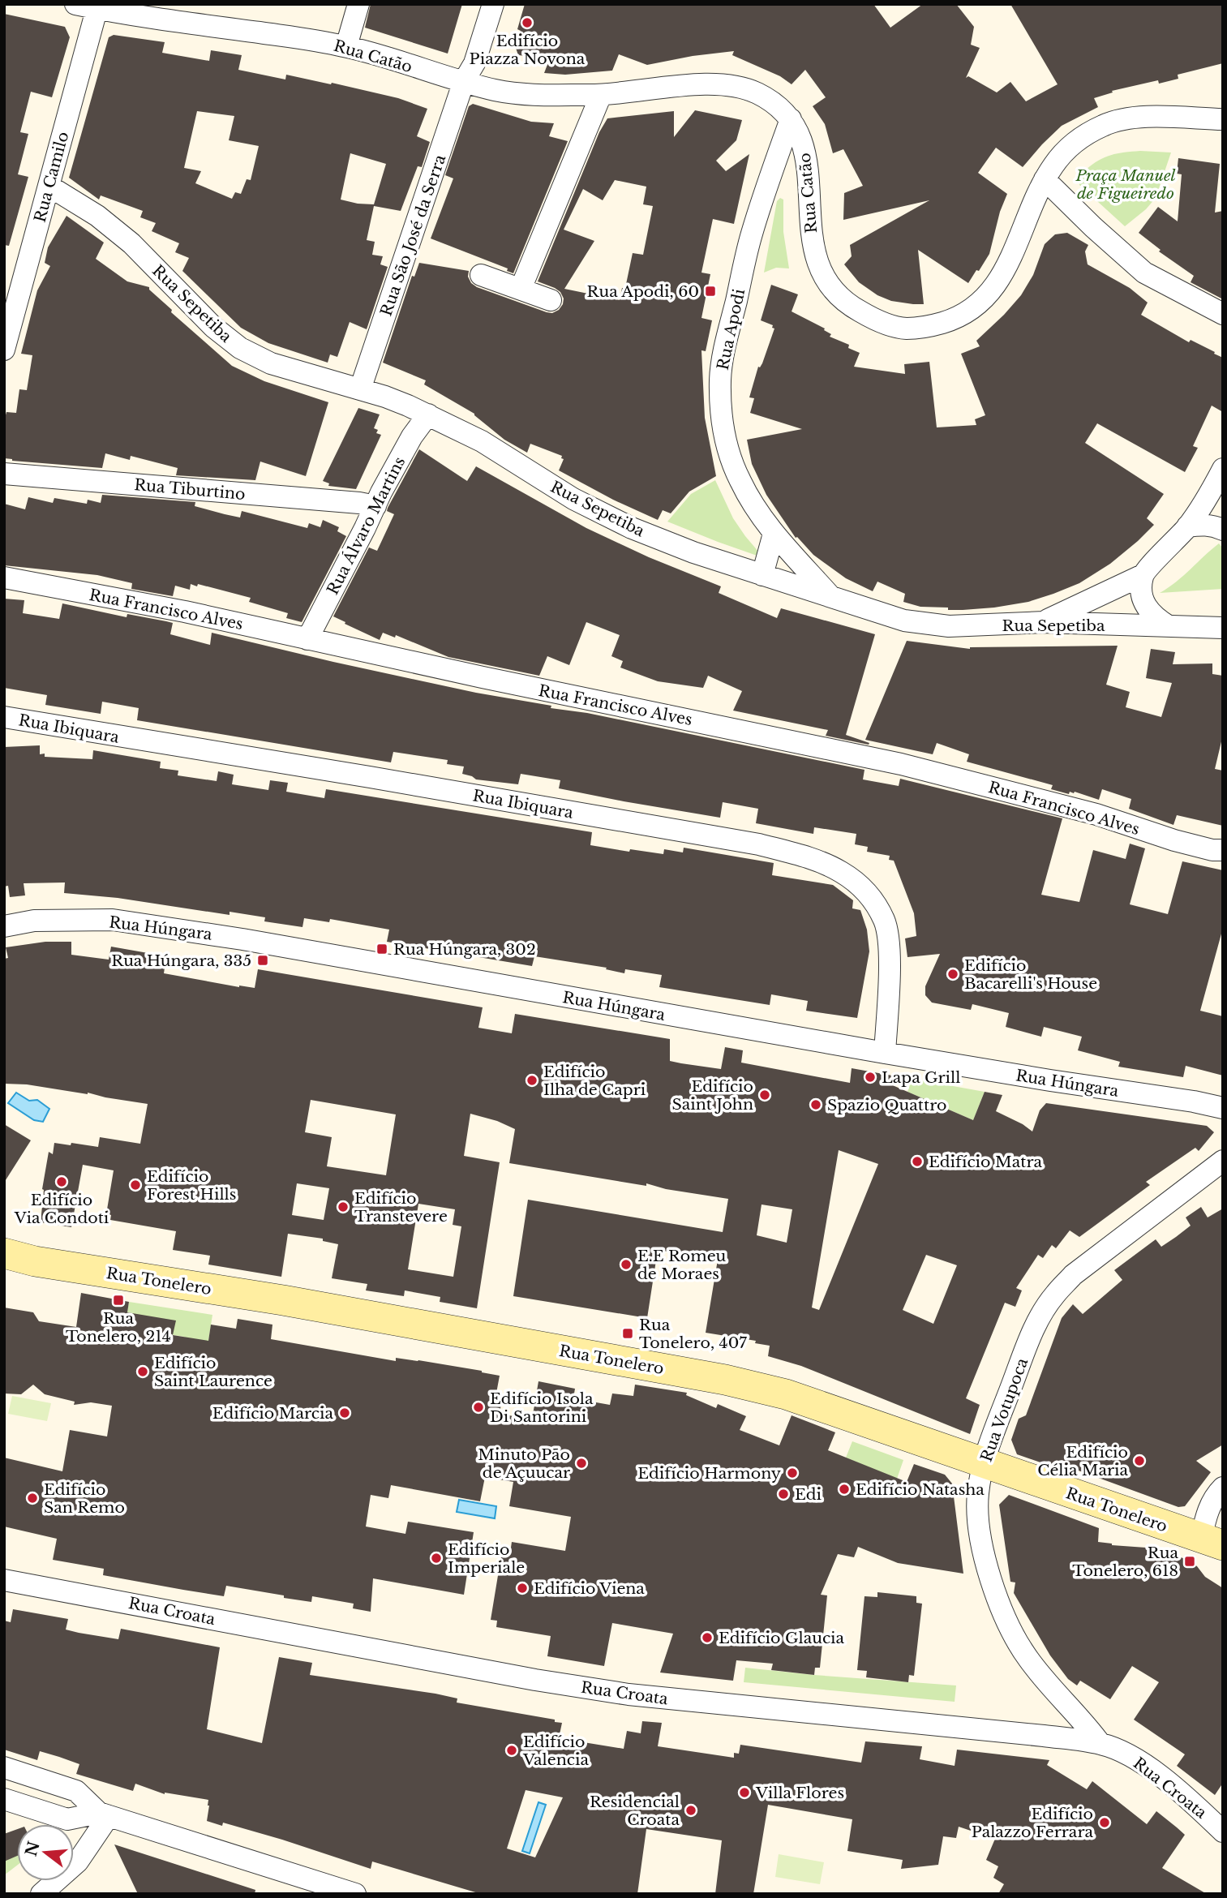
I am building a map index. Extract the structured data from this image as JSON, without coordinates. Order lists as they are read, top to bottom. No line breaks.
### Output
{"streets":{"street":["Rua Catão","Rua Camilo","Rua São José da Serra","Rua Sepetiba","Rua Apodi","Rua Tiburtino","Rua Álvaro Martins","Rua Francisco Alves","Rua Ibiquara","Rua Húngara","Rua Tonelero","Rua Votupoca","Rua Croata"]},"crossings":[["Rua Catão","Rua Camilo"],["Rua Catão","Rua São José da Serra"],["Rua Catão","Rua Apodi"],["Rua Camilo","Rua Sepetiba"],["Rua São José da Serra","Rua Sepetiba"],["Rua Sepetiba","Rua Apodi"],["Rua Sepetiba","Rua Álvaro Martins"],["Rua Tiburtino","Rua Álvaro Martins"],["Rua Álvaro Martins","Rua Francisco Alves"],["Rua Ibiquara","Rua Húngara"],["Rua Tonelero","Rua Votupoca"],["Rua Votupoca","Rua Croata"]],"parks":["Praça Manuel de Figueiredo"],"places":{"other":["Edifício Piazza Novona","Edifício Bacarelli's House","Lapa Grill","Edifício Ilha de Capri","Edifício Saint John","Spazio Quattro","Edifício Matra","Edifício Via Condoti","Edifício Forest Hills","Edifício Transtevere","E.E Romeu de Moraes","Edifício Saint Laurence","Edifício Isola Di Santorini","Edifício Marcia","Edifício Célia Maria","Minuto Pão de Açuucar","Edifício Harmony","Edifício Natasha","Edi","Edifício San Remo","Edifício Imperiale","Edifício Viena","Edifício Glaucia","Edifício Valencia","Villa Flores","Residencial Croata","Edifício Palazzo Ferrara"],"transit":["Rua Apodi, 60","Rua Húngara, 302","Rua Húngara, 335","Rua Tonelero, 214","Rua Tonelero, 407","Rua Tonelero, 618"]},"north":"left"}
